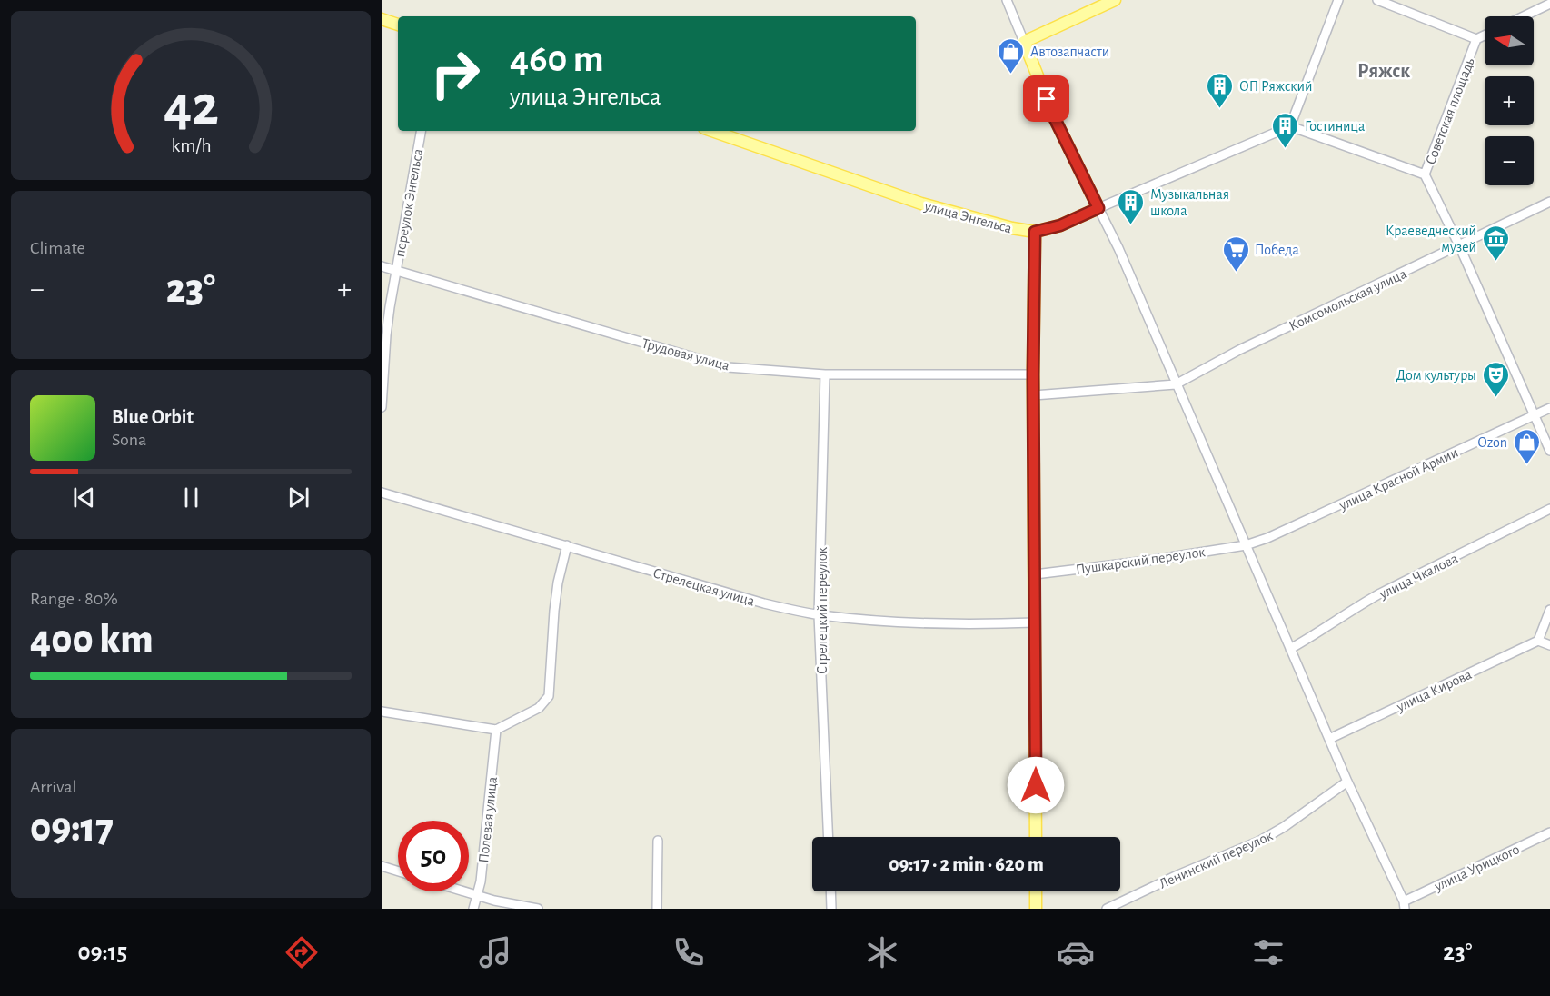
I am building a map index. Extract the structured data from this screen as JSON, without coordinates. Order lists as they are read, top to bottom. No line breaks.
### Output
{"streets":{"main road":["улица Энгельса"],"street":["Советская площадь","переулок Энгельса","Комсомольская улица","Трудовая улица","улица Красной Армии","Пушкарский переулок","улица Чкалова","Стрелецкая улица","Стрелецкий переулок","улица Кирова","Полевая улица","Ленинский переулок","улица Урицкого"]},"crossings":[["Советская площадь","улица Энгельса"],["переулок Энгельса","Трудовая улица"],["Трудовая улица","Стрелецкий переулок"],["улица Красной Армии","Пушкарский переулок"],["Стрелецкая улица","Стрелецкий переулок"]],"districts":["Ряжск"],"places":{"shop":["Автозапчасти","Ozon"],"building":["ОП Ряжский","Гостиница","Музыкальная школа"],"museum":["Краеведческий музей"],"supermarket":["Победа"],"theatre":["Дом культуры"]},"north":"left","page":{"map_buttons":["+","−"],"turn":["460 m","улица Энгельса"],"tile":["Climate",["Range · 80%","400 km"],["Arrival","09:17"]],"heat":["−","23°","+"],"song":["Blue Orbit","Sona"],"limit":"50","trip":"09:17 · 2 min · 620 m","tabs":["09:15","23°"],"gauge":["42","km/h"]}}
